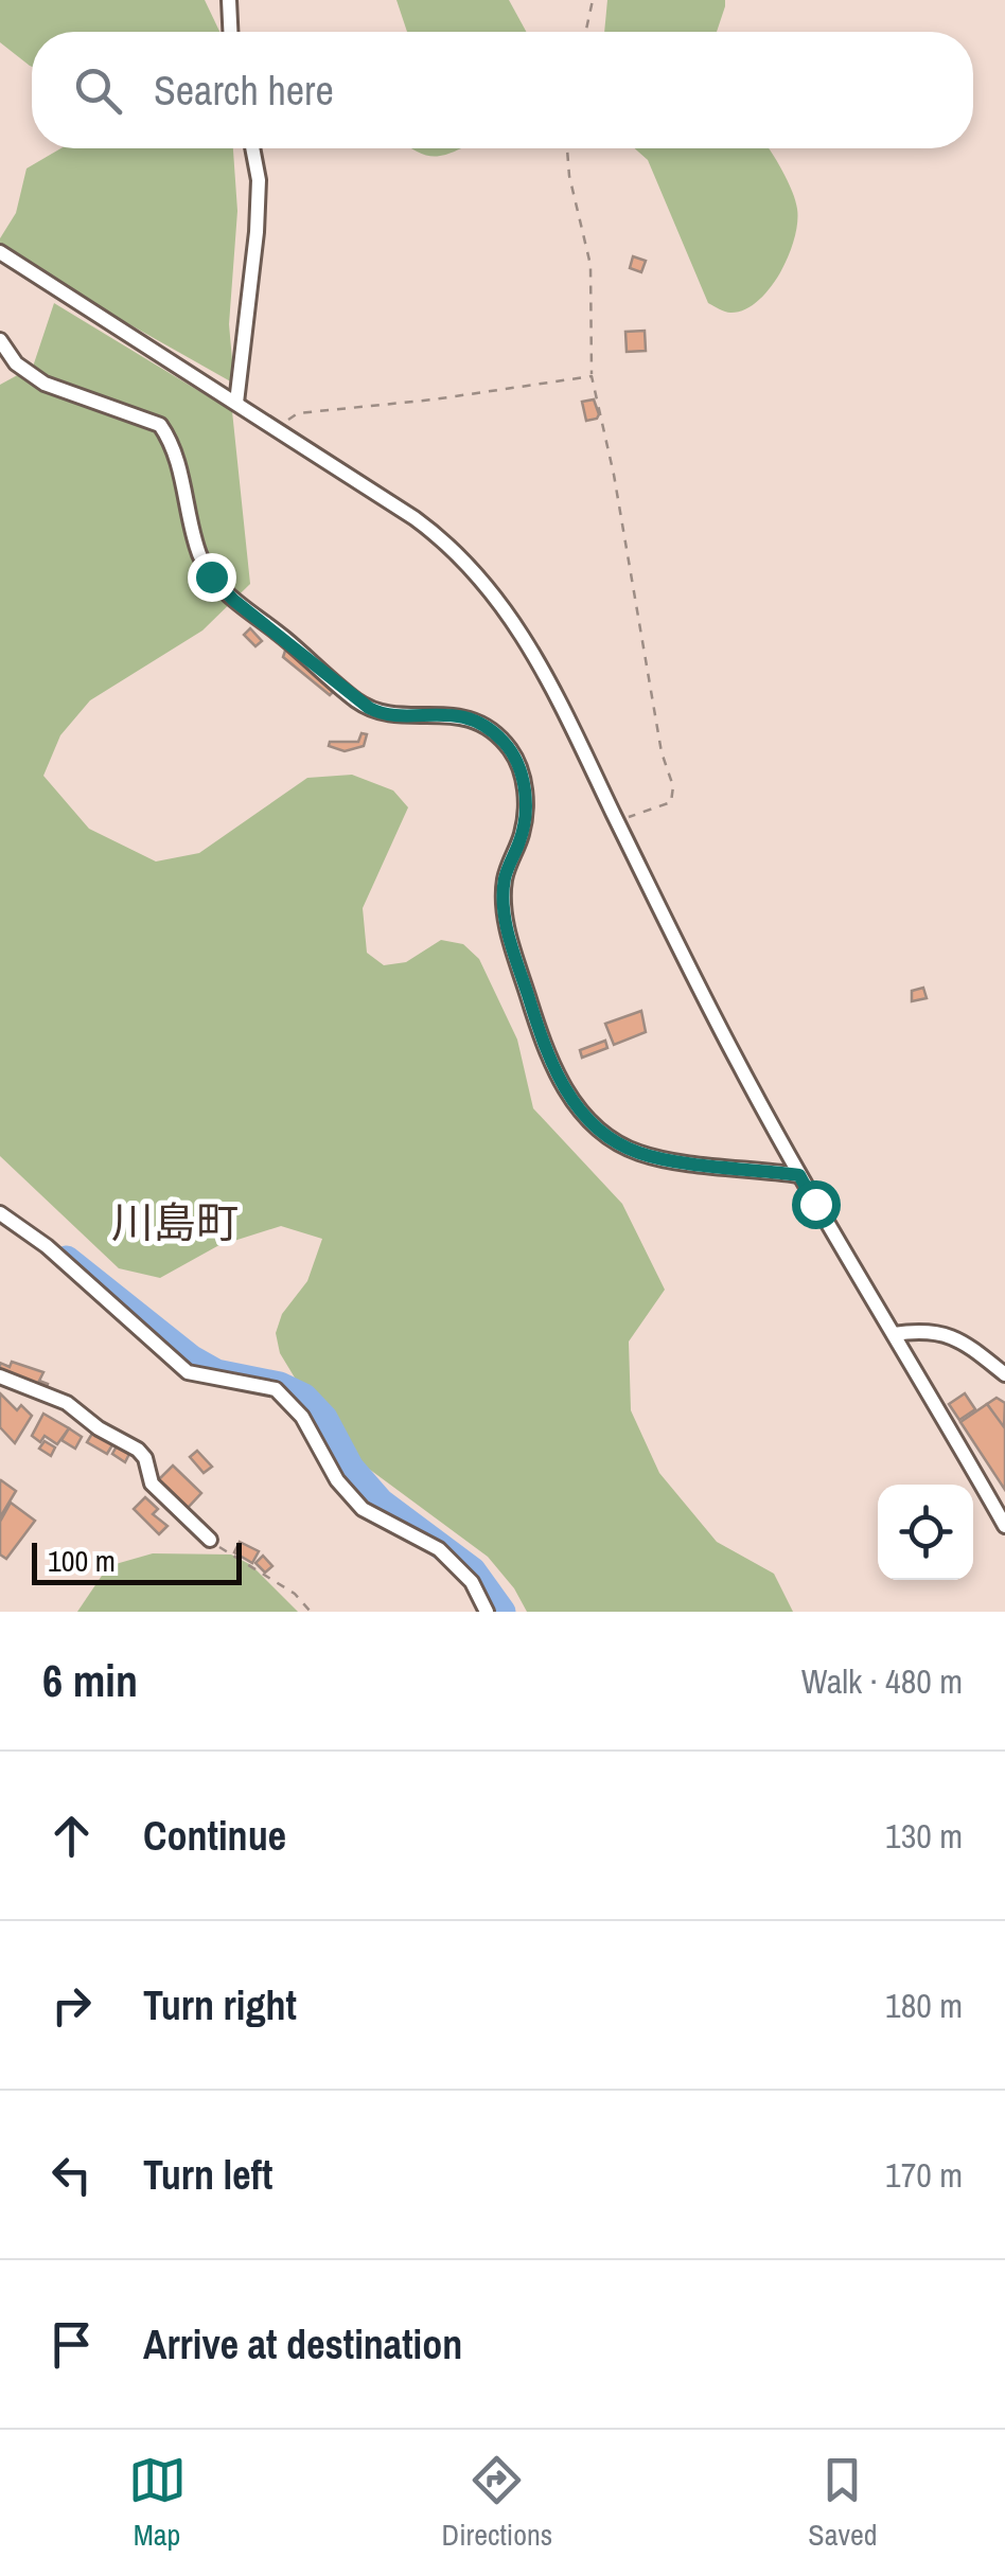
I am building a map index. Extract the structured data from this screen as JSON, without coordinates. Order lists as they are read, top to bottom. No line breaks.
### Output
{"districts":["川島町"],"scale_bar":"100 m","page":{"search":"Search here","scale":"100 m","heading":["6 min","Walk · 480 m"],"list":[["Continue","130 m"],["Turn right","180 m"],["Turn left","170 m"],"Arrive at destination"],"nav":["Map","Directions","Saved"]}}
